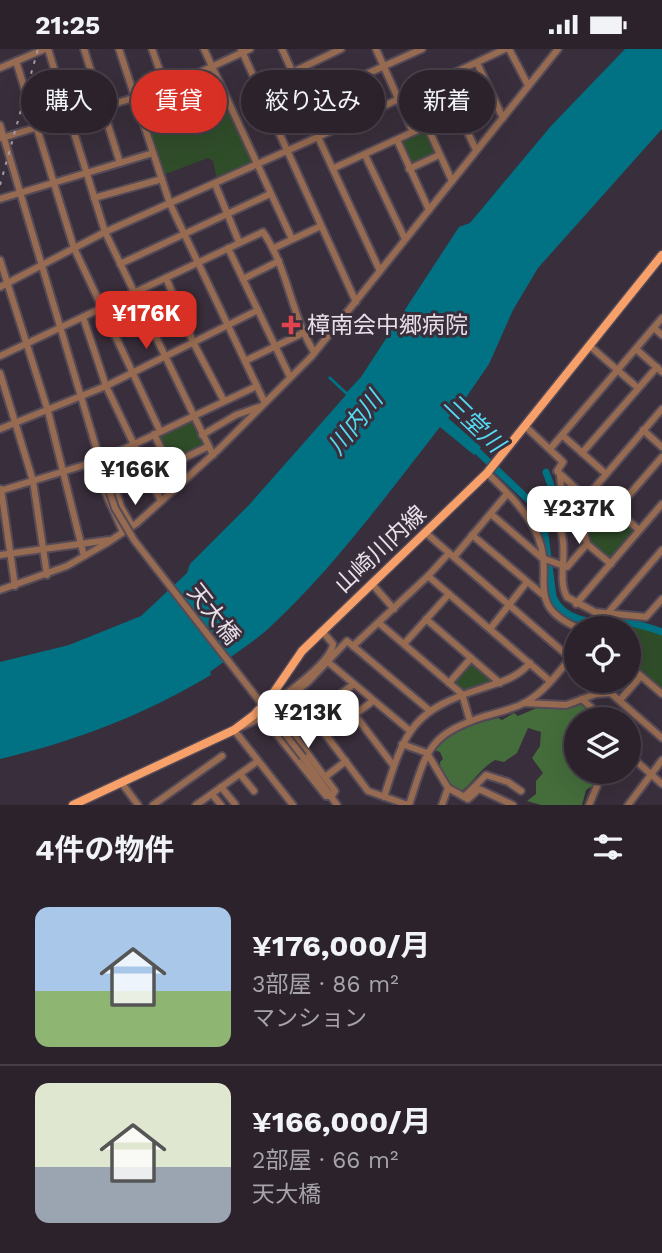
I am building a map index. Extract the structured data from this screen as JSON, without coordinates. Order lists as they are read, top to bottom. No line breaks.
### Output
{"streets":{"main road":["山崎川内線"],"street":["天大橋"]},"water":["川内川","三堂川"],"places":{"health":["樟南会中郷病院"]},"page":{"status":"21:25","chip":["購入","賃貸","絞り込み","新着"],"price":["¥176K","¥166K","¥237K","¥213K"],"heading":"4件の物件","list":[{"name":"¥176,000/月","note":"3部屋 · 86 m² · マンション"},{"name":"¥166,000/月","note":"2部屋 · 66 m² · 天大橋"}]}}
